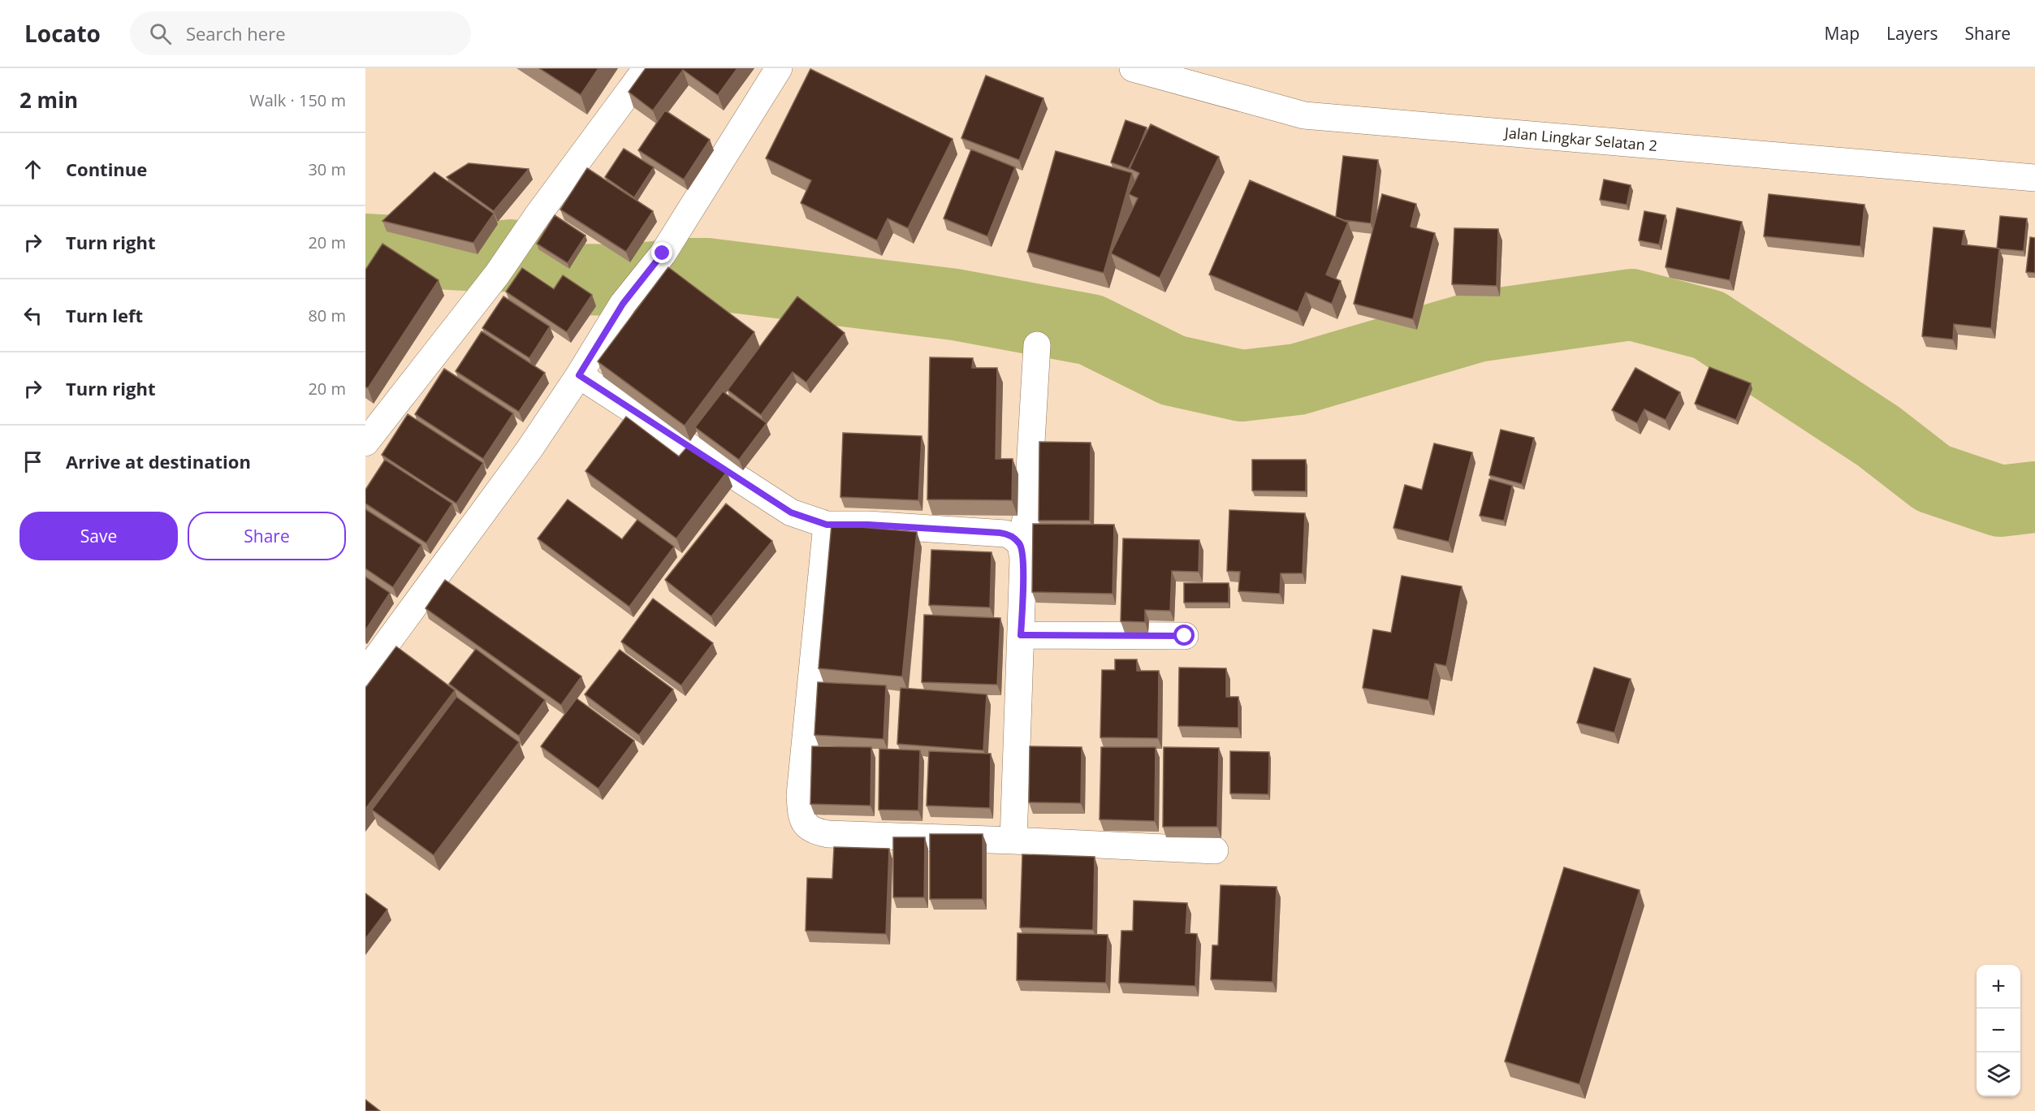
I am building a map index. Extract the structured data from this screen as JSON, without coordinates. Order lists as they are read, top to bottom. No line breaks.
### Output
{"streets":{"main road":["Jalan Lingkar Selatan 2"]},"page":{"header":"Locato","search":"Search here","nav":["Map","Layers","Share"],"heading":["2 min","Walk · 150 m"],"list":[["Continue","30 m"],["Turn right","20 m"],["Turn left","80 m"],["Turn right","20 m"],"Arrive at destination"],"buttons":["Save","Share"],"map_buttons":["+","−"]}}
